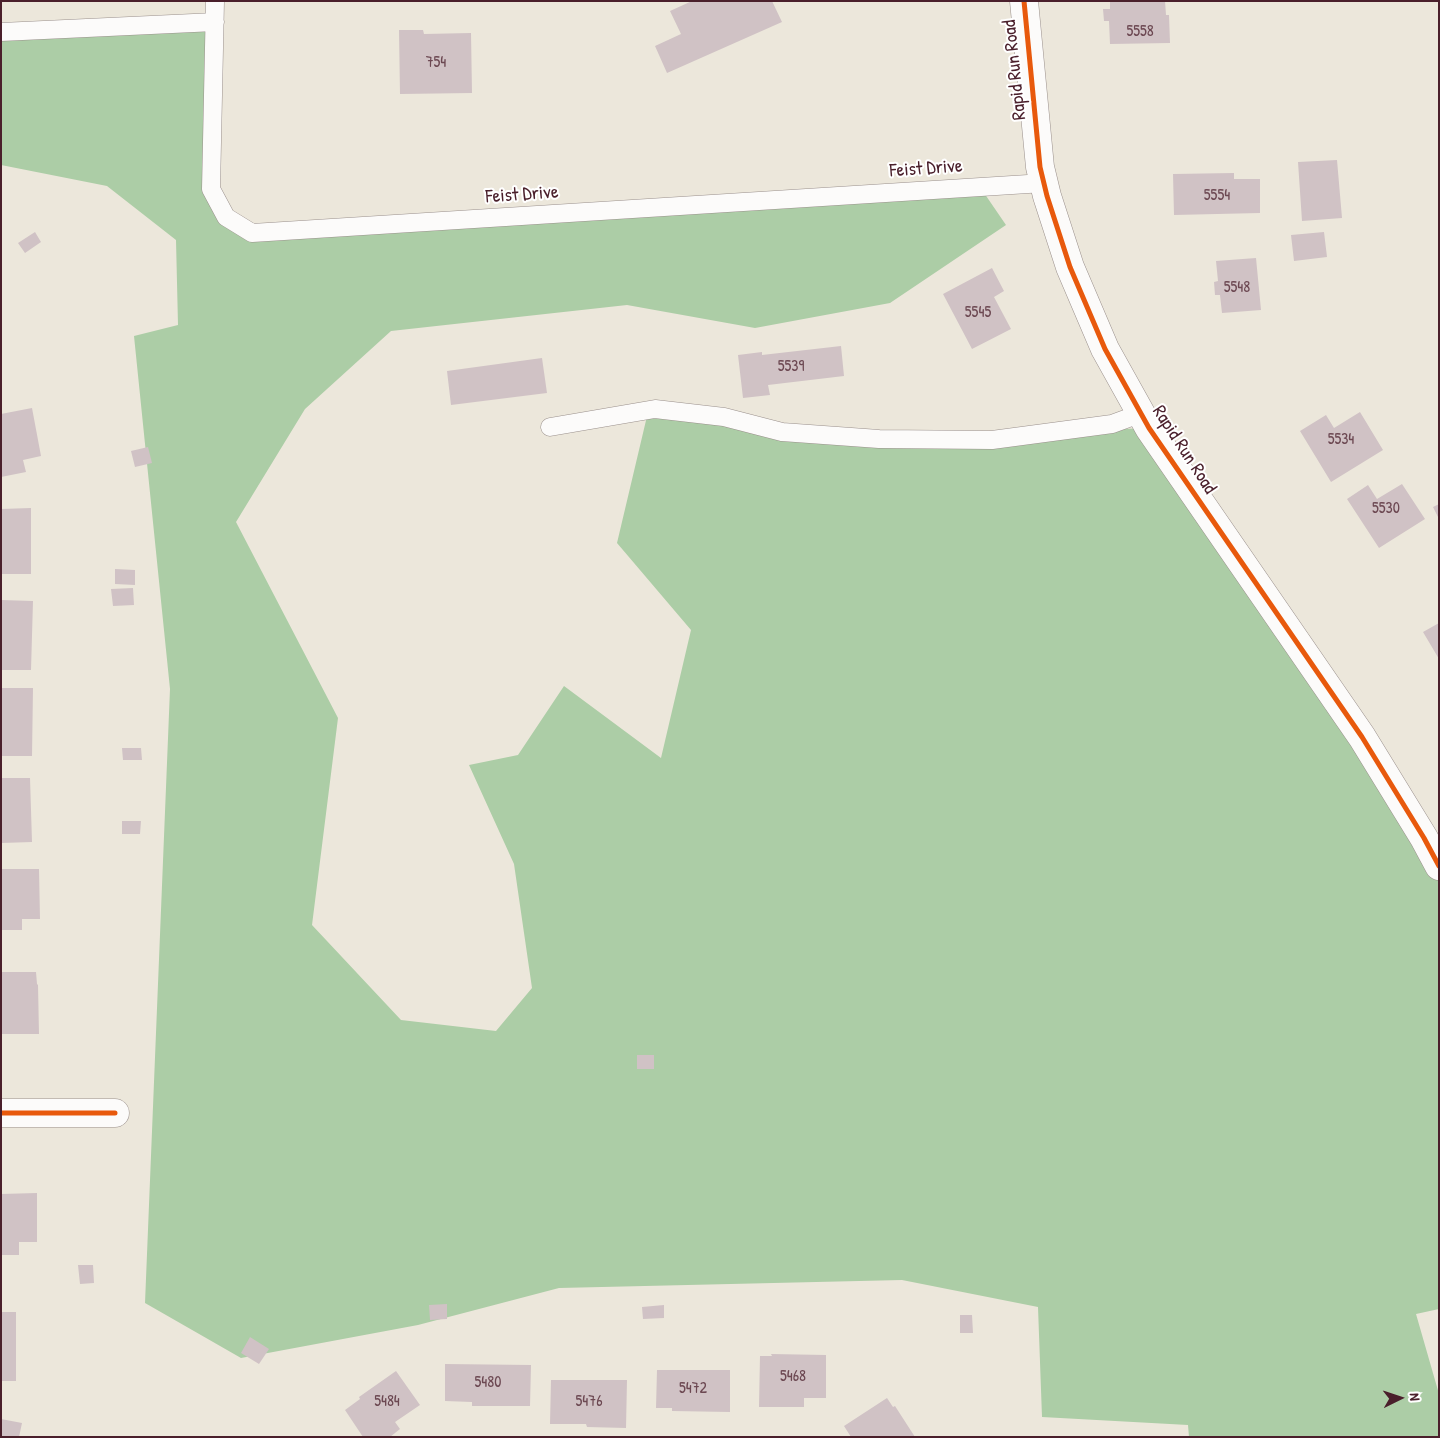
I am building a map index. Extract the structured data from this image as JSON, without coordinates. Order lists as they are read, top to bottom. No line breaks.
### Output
{"streets":{"street":["Rapid Run Road"],"lane":["Feist Drive"]},"crossings":[["Rapid Run Road","Feist Drive"]],"house_numbers":["5558","754","5554","5548","5545","5539","5534","5530","5468","5480","5472","5484","5476"],"north":"right"}
